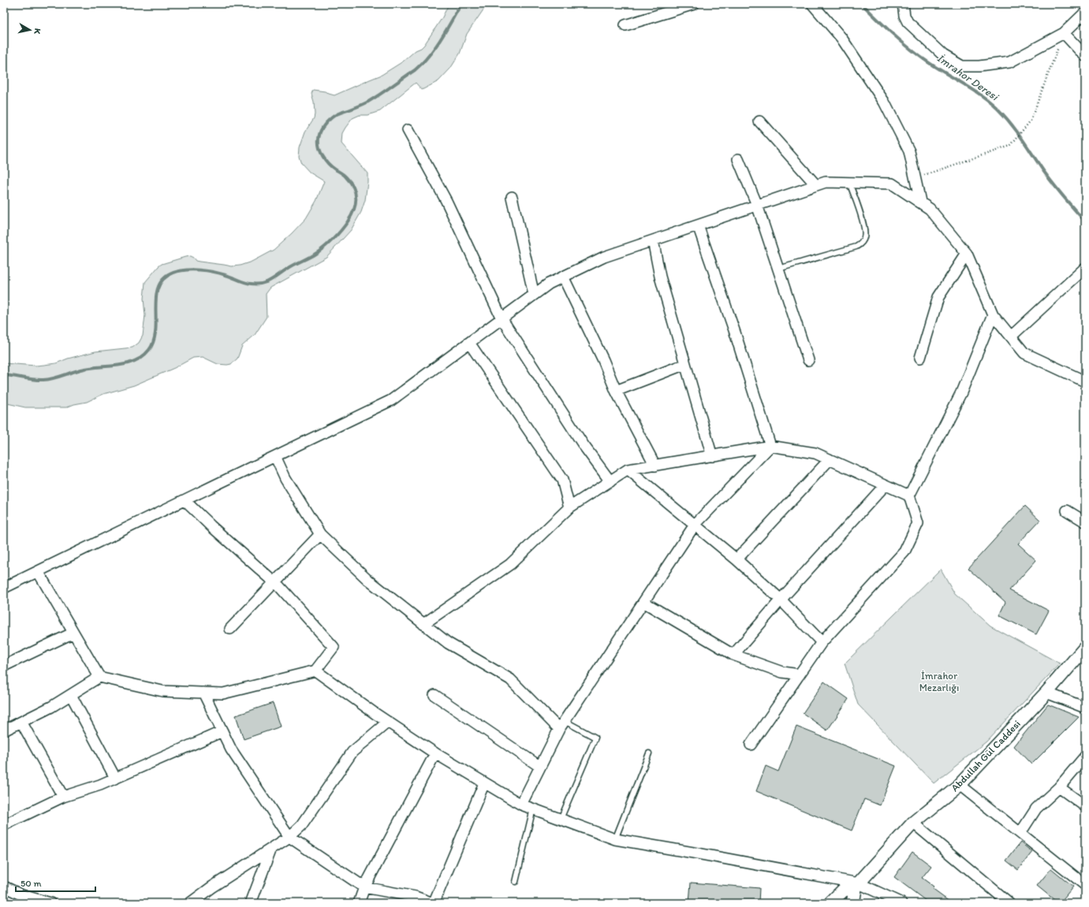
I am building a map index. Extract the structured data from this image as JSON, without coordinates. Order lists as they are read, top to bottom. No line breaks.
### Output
{"streets":{"street":["Abdullah Gül Caddesi"]},"water":["İmrahor Deresi"],"parks":["İmrahor Mezarlığı"],"scale_bar":"50 m","north":"right"}
